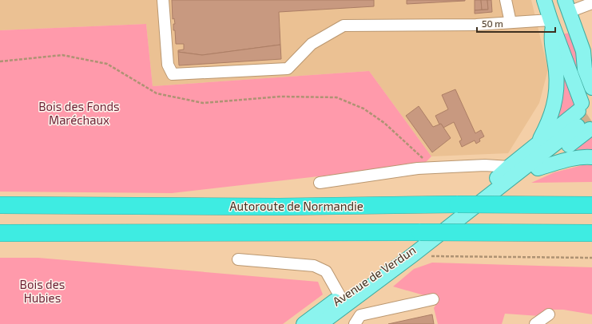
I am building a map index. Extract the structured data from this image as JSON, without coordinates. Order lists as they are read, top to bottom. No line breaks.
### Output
{"streets":{"highway":["Autoroute de Normandie"],"main road":["Avenue de Verdun"]},"crossings":[["Autoroute de Normandie","Avenue de Verdun"]],"parks":["Bois des Fonds Maréchaux","Bois des Hubies"],"scale_bar":"50 m"}
